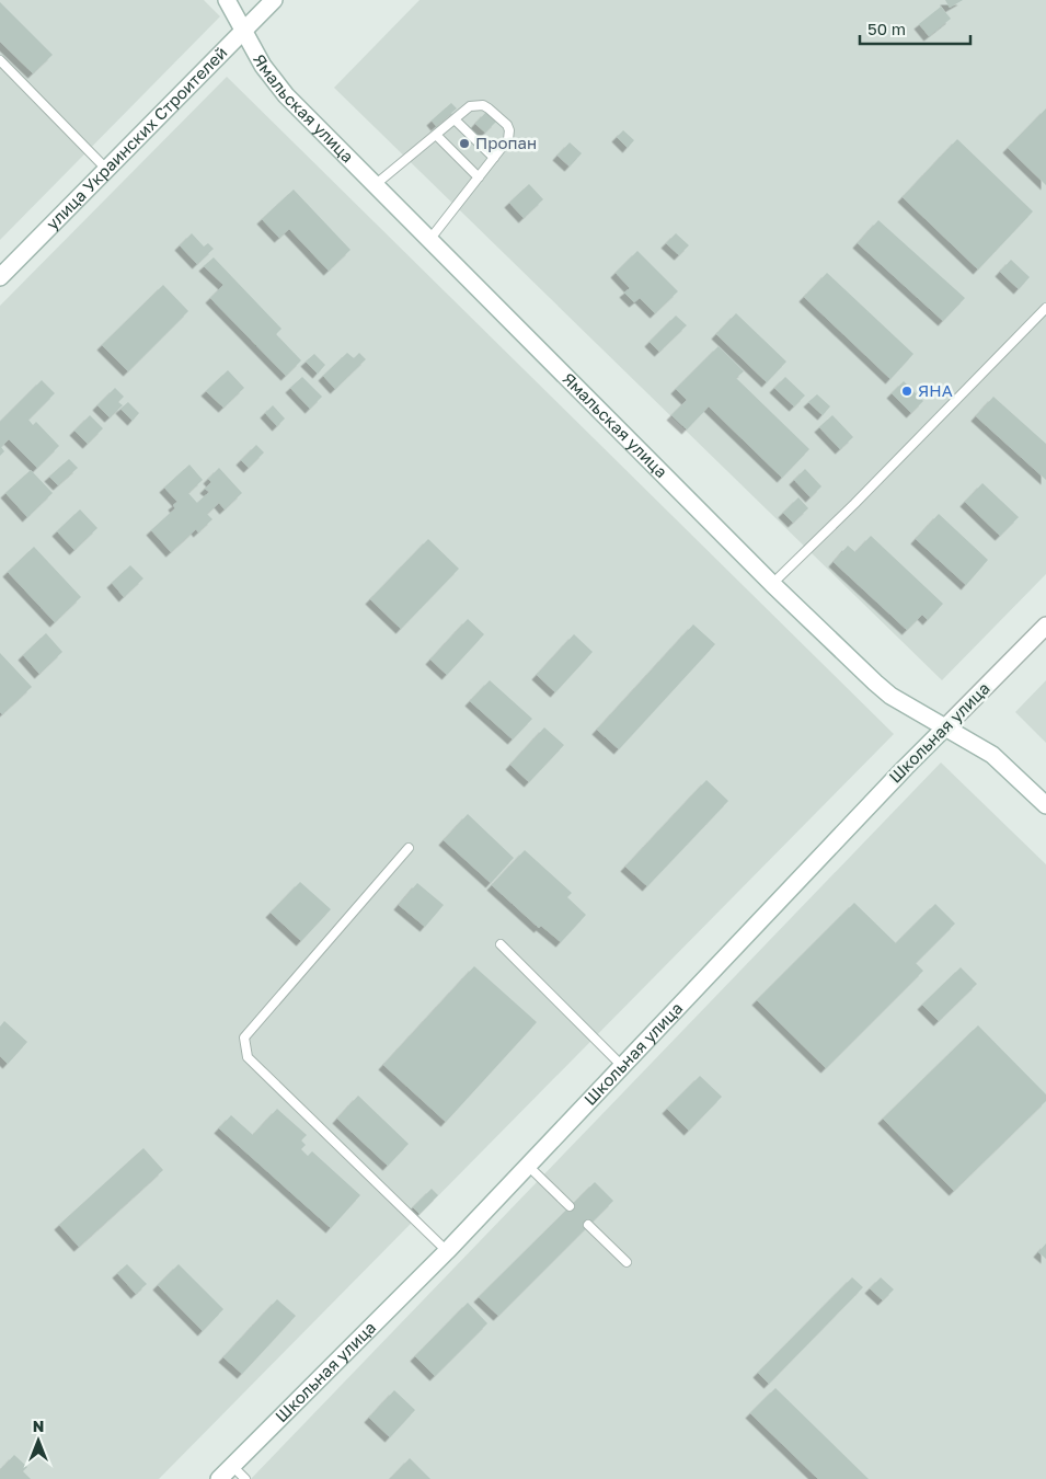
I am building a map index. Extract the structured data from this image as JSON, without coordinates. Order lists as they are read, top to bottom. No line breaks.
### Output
{"streets":{"street":["Ямальская улица","улица Украинских Строителей","Школьная улица"]},"crossings":[["Ямальская улица","улица Украинских Строителей"],["Ямальская улица","Школьная улица"]],"places":["Пропан","ЯНА"],"scale_bar":"50 m","north":"top"}
